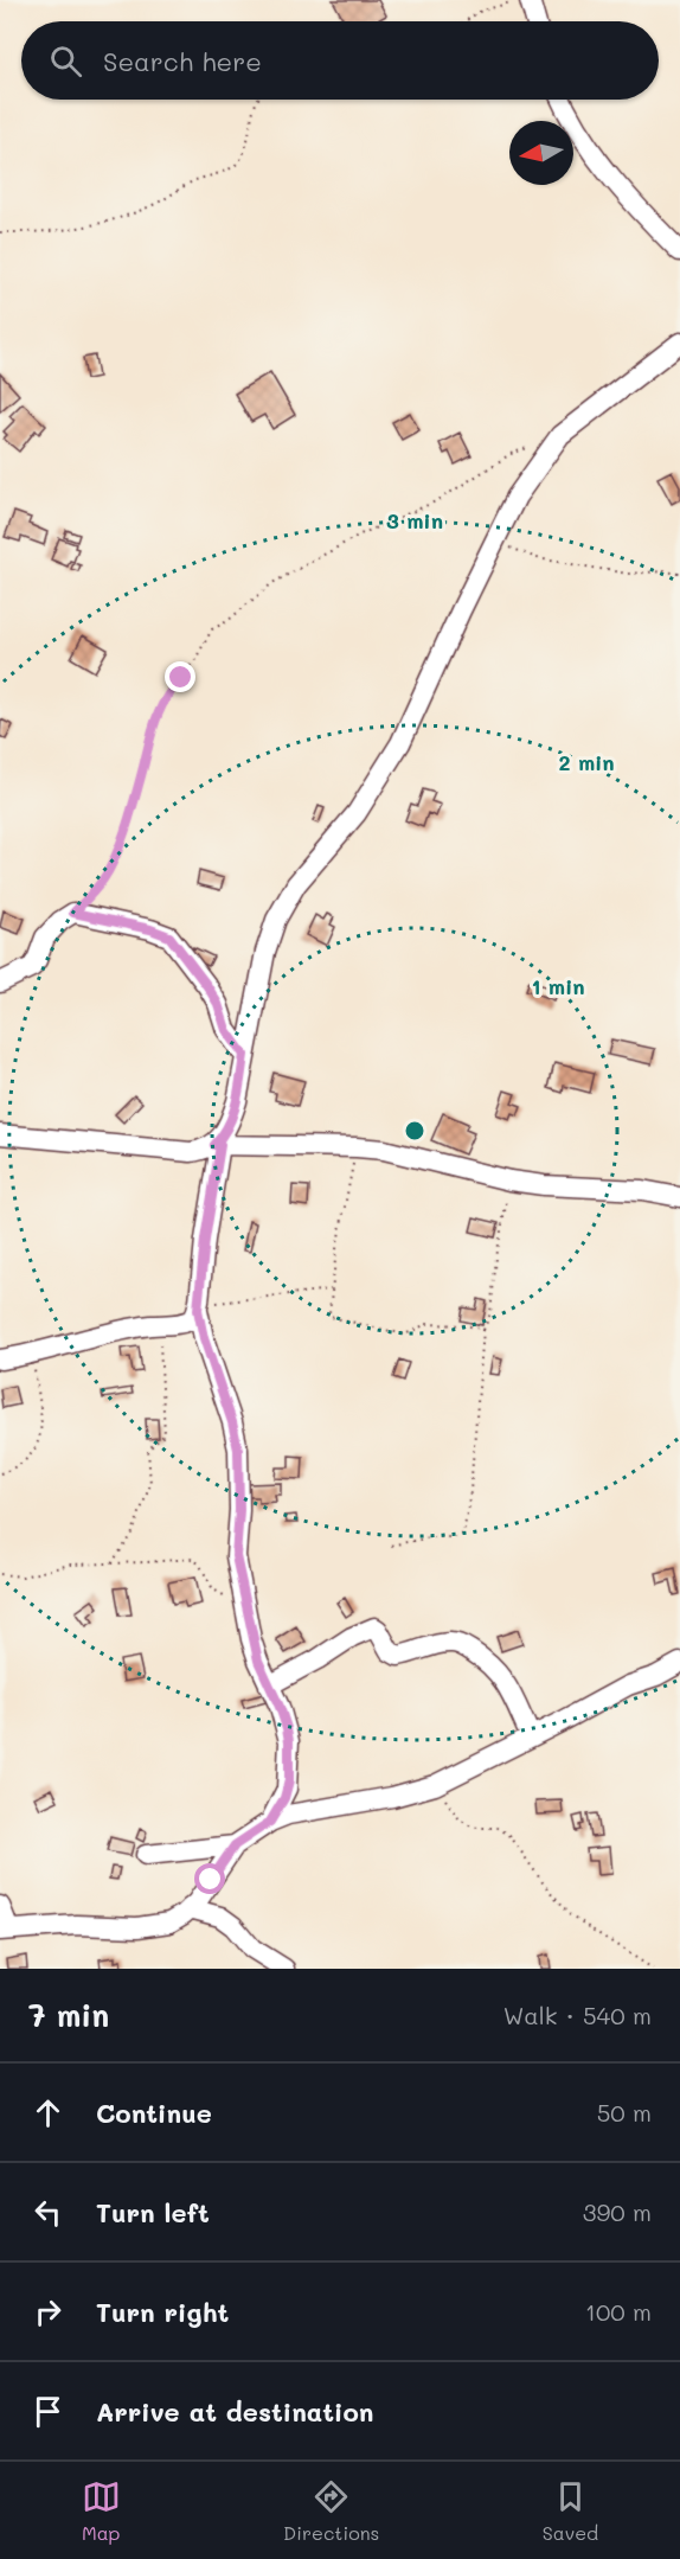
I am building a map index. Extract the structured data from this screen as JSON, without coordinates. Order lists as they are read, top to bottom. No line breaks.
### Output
{"north":"left","page":{"search":"Search here","heading":["7 min","Walk · 540 m"],"list":[["Continue","50 m"],["Turn left","390 m"],["Turn right","100 m"],"Arrive at destination"],"nav":["Map","Directions","Saved"]},"rings":["3 min","2 min","1 min"]}
